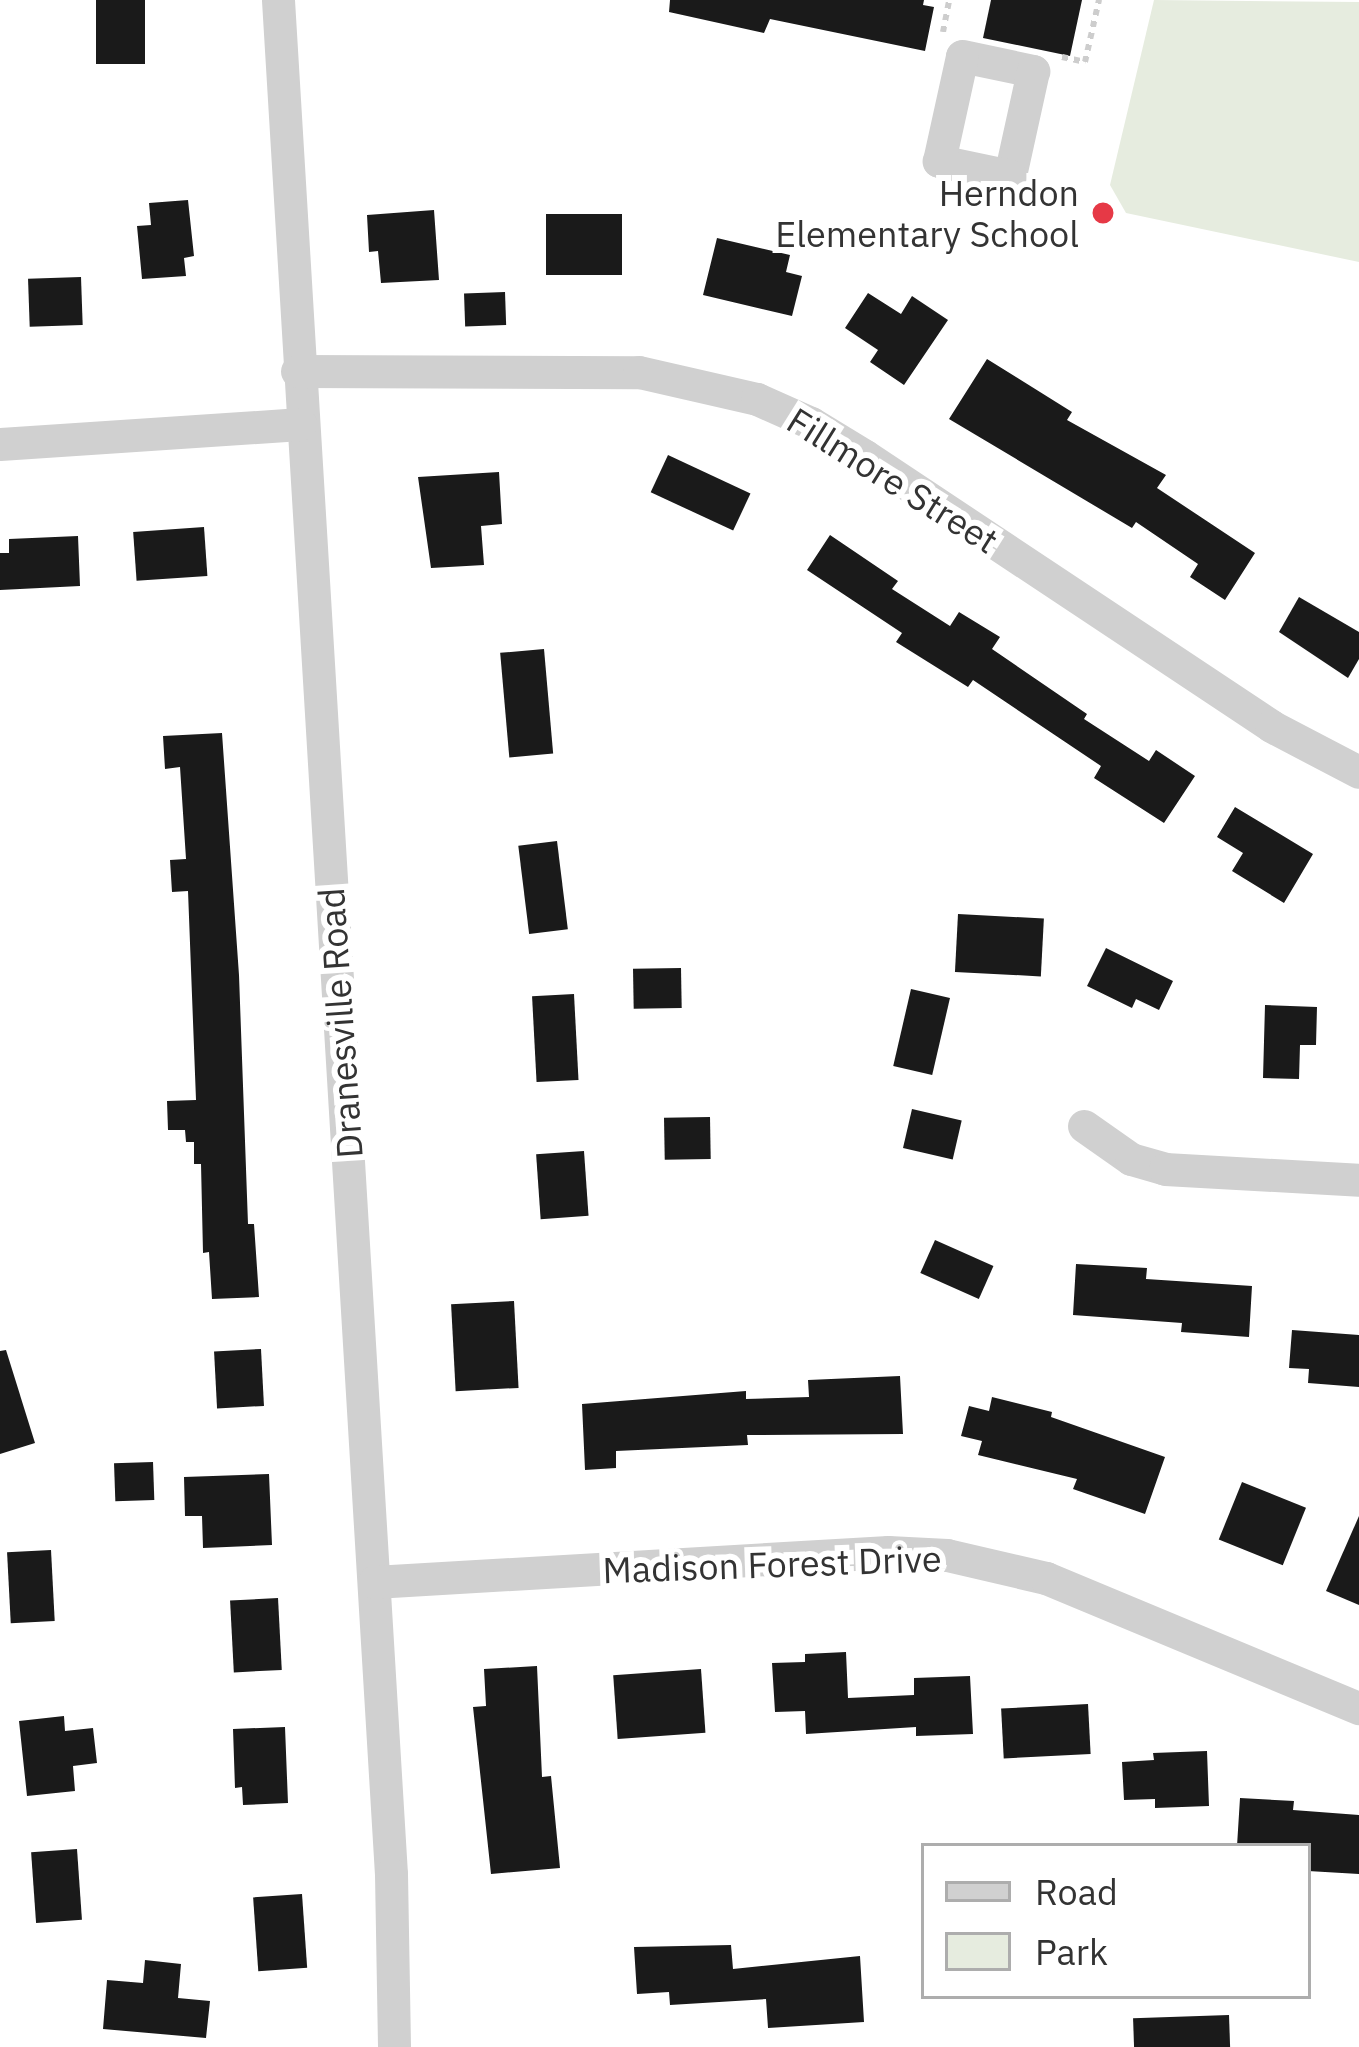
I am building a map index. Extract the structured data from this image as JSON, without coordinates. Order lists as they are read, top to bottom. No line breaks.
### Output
{"streets":{"street":["Fillmore Street","Dranesville Road","Madison Forest Drive"]},"crossings":[["Fillmore Street","Dranesville Road"],["Dranesville Road","Madison Forest Drive"]],"places":["Herndon Elementary School"],"legend":["Road","Park"]}
